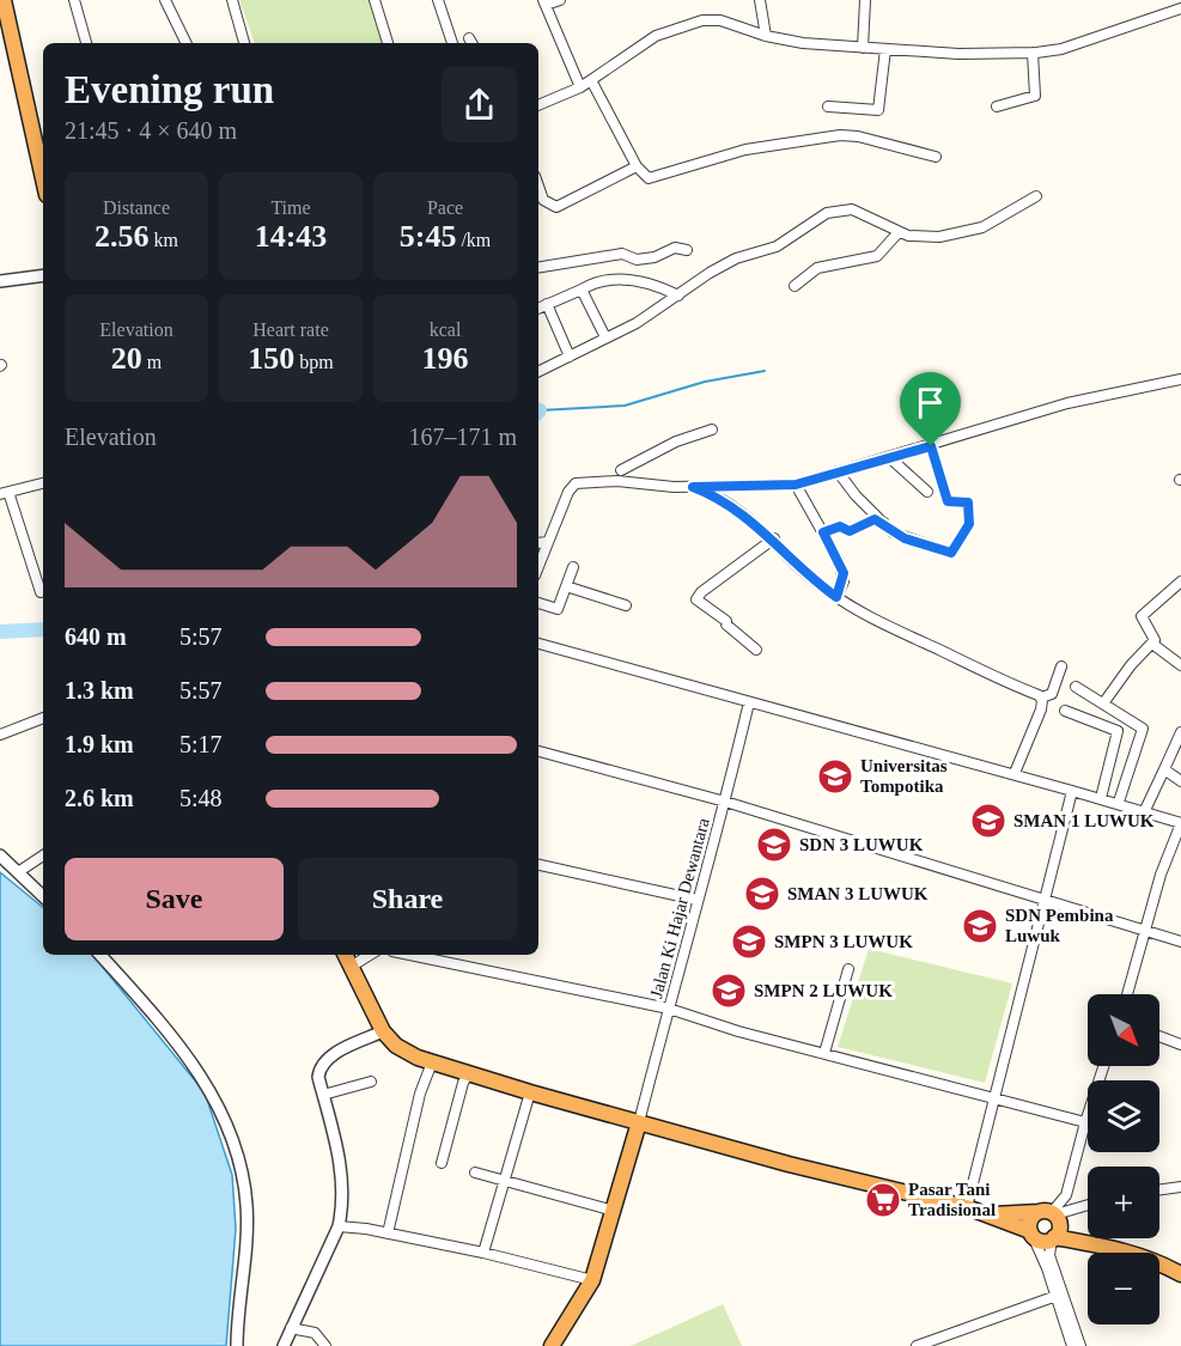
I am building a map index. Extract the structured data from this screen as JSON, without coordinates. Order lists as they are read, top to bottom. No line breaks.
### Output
{"streets":{"street":["Jalan Ki Hajar Dewantara"]},"places":{"school or university":["Universitas Tompotika","SMAN 1 LUWUK","SDN 3 LUWUK","SMAN 3 LUWUK","SDN Pembina Luwuk","SMPN 3 LUWUK","SMPN 2 LUWUK"],"supermarket":["Pasar Tani Tradisional"]},"north":"bottom right","page":{"heading":["Evening run","21:45 · 4 × 640 m"],"stats":[["Distance","2.56 km"],["Time","14:43"],["Pace","5:45 /km"],["Elevation","20 m"],["Heart rate","150 bpm"],["kcal","196"]],"chart":["Elevation","167–171 m"],"list":[{"name":"640 m","note":"5:57"},{"name":"1.3 km","note":"5:57"},{"name":"1.9 km","note":"5:17"},{"name":"2.6 km","note":"5:48"}],"buttons":["Save","Share"],"map_buttons":["+","−"]}}
